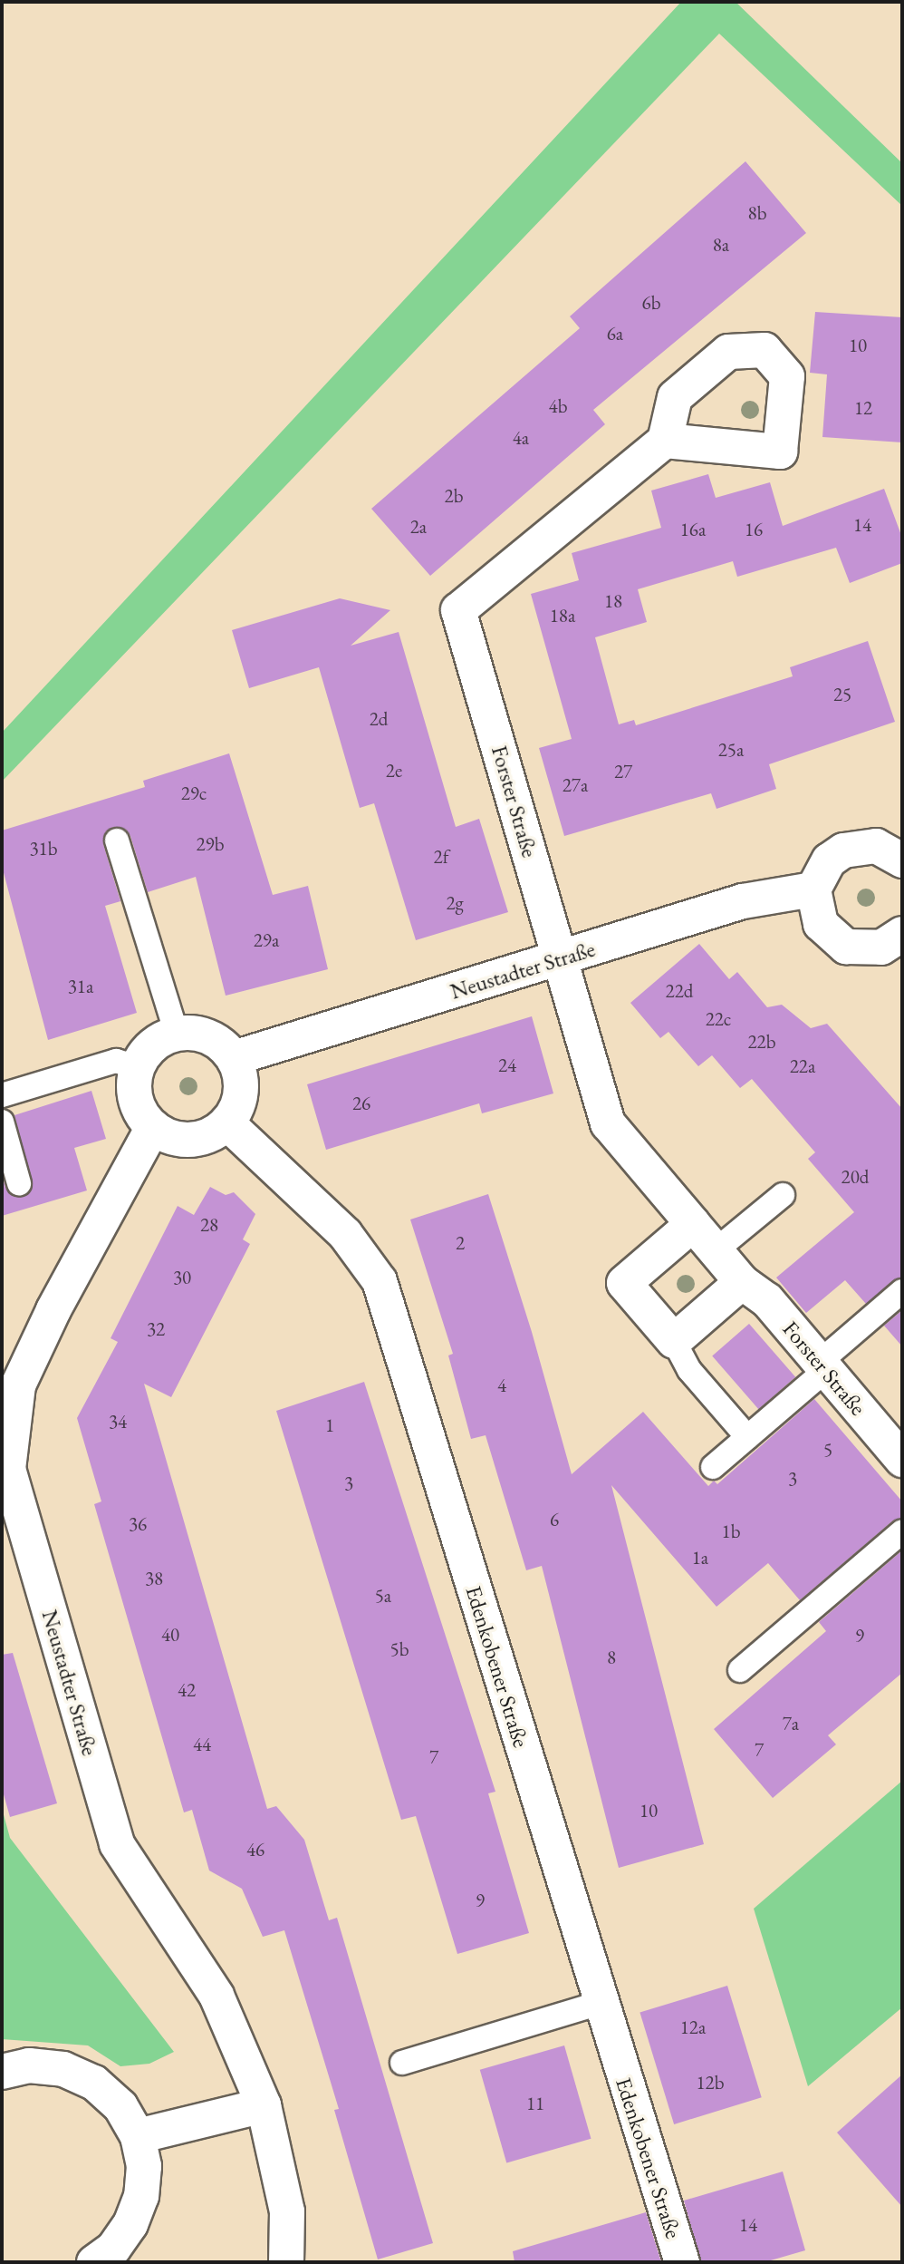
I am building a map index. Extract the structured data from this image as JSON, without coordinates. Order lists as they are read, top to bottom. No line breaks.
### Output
{"streets":{"street":["Forster Straße","Neustadter Straße","Edenkobener Straße"]},"crossings":[["Forster Straße","Neustadter Straße"],["Neustadter Straße","Edenkobener Straße"]],"house_numbers":["8b","8a","6b","6a","10","4b","12","4a","2b","14","2a","16a","16","18","18a","25","2d","25a","2e","27","27a","29c","29b","31b","2f","2g","29a","31a","22d","22c","22b","24","22a","26","20d","28","2","30","32","4","34","1","5","3","3","6","36","1b","1a","38","5a","40","9","5b","8","42","7a","44","7","7","10","46","9","12a","12b","11","14"]}
